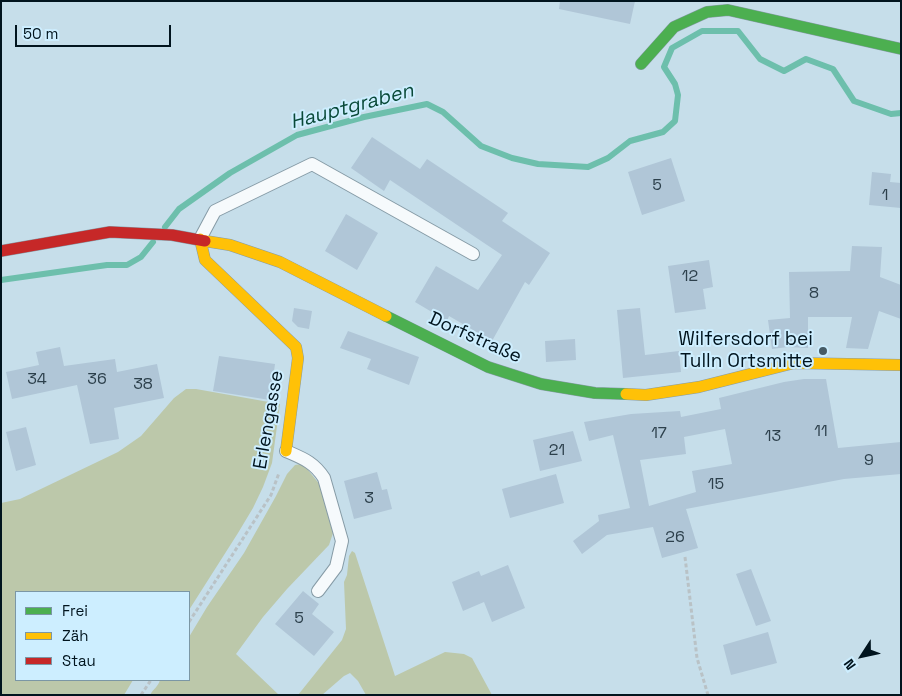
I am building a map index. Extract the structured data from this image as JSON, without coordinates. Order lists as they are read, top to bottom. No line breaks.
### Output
{"streets":{"street":["Dorfstraße","Erlengasse"]},"crossings":[["Dorfstraße","Erlengasse"]],"water":["Hauptgraben"],"places":["Wilfersdorf bei Tulln Ortsmitte"],"house_numbers":["5","1","12","8","34","36","38","11","17","13","21","9","15","3","26","5"],"legend":["Frei","Zäh","Stau"],"scale_bar":"50 m","north":"bottom left"}
